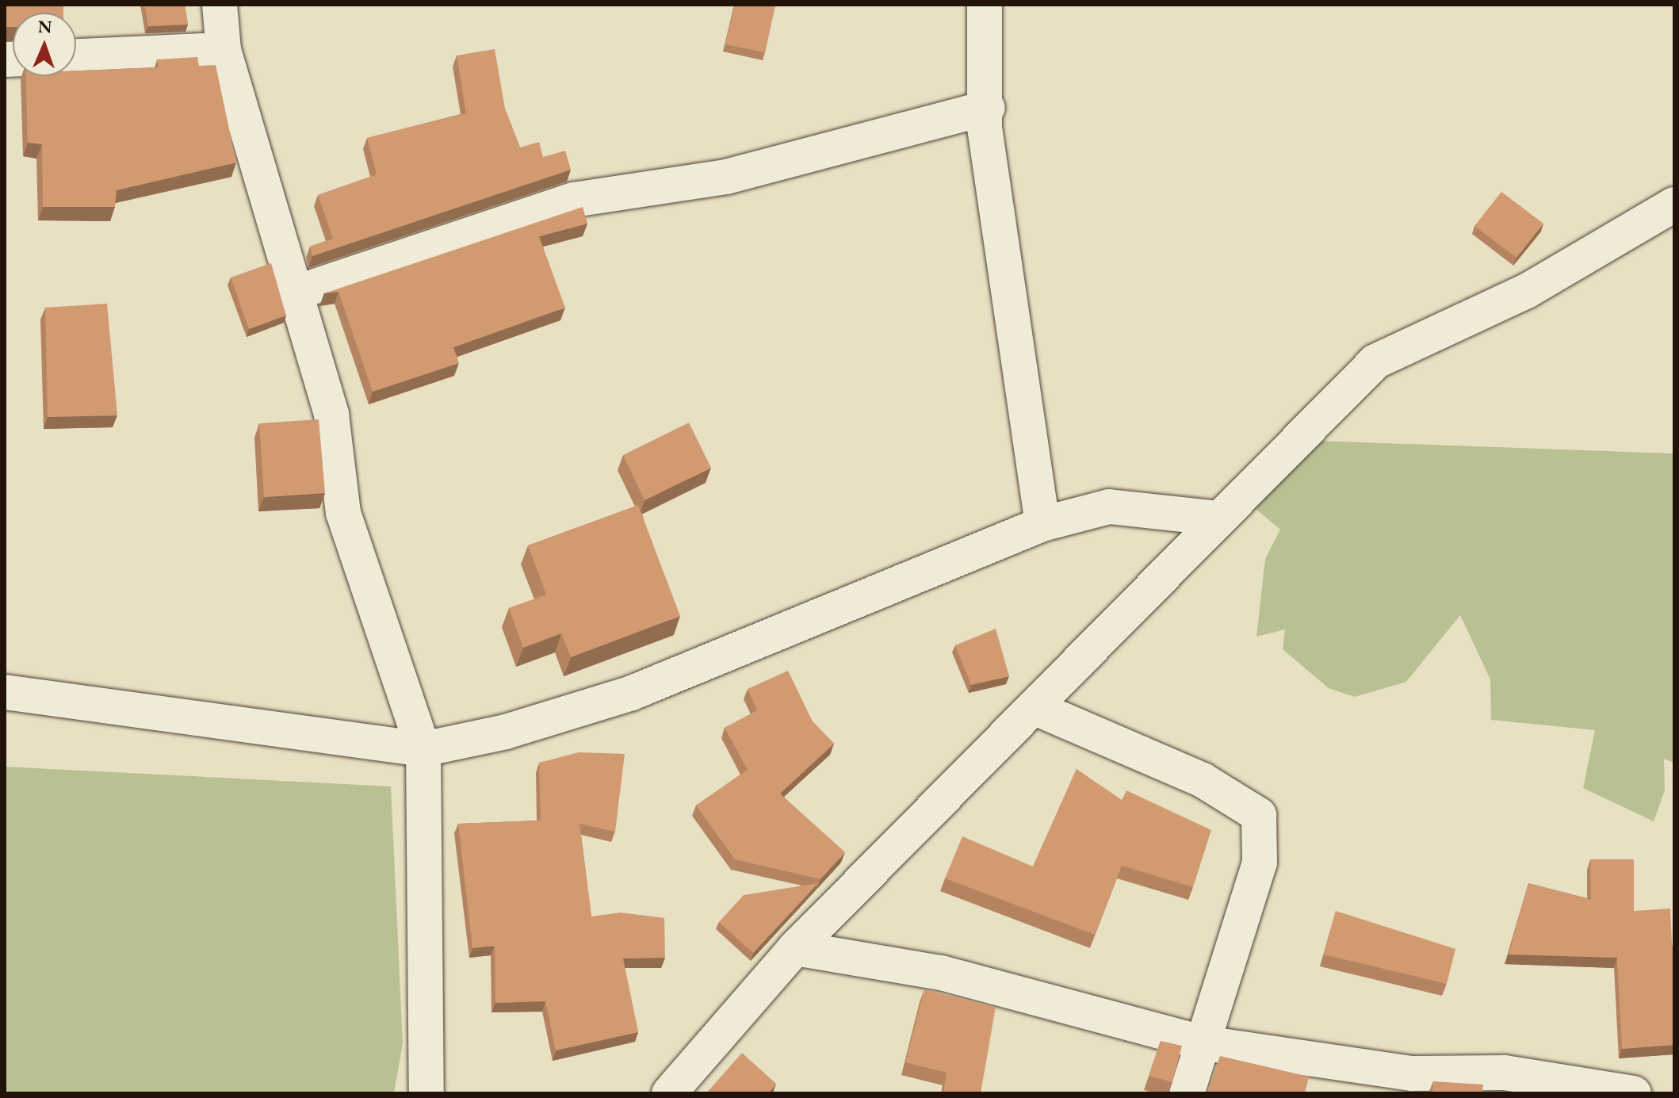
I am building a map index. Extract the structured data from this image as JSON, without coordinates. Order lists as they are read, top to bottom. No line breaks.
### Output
{"north":"top"}
